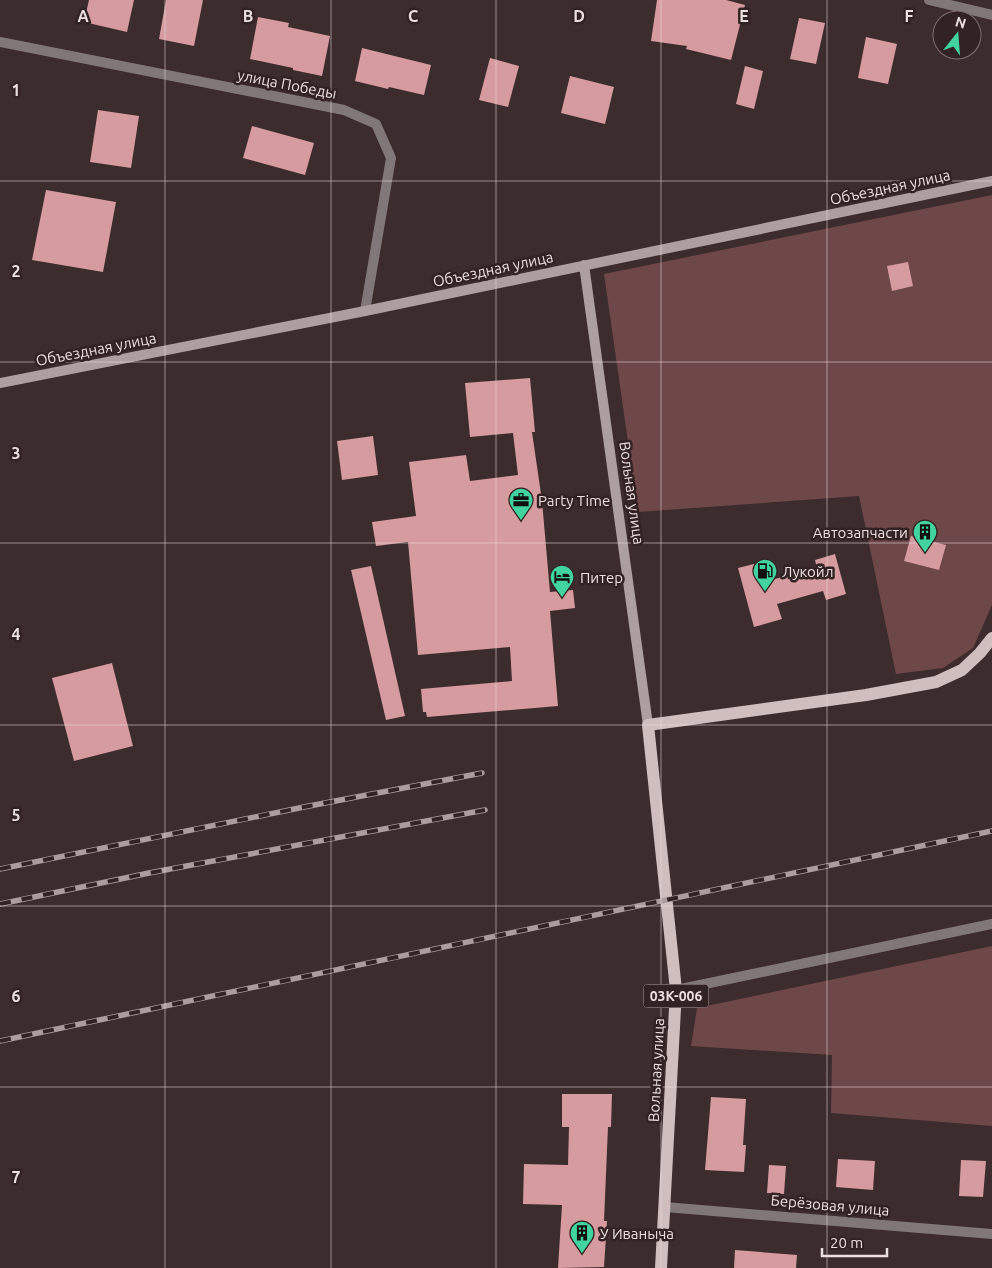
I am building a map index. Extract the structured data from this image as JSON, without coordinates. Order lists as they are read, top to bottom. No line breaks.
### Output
{"streets":{"main road":["Вольная улица","03К-006"],"street":["улица Победы","Объездная улица","Берёзовая улица"]},"crossings":[["улица Победы","Объездная улица"],["Объездная улица","Вольная улица"],["Вольная улица","Берёзовая улица"]],"places":{"office":["Party Time"],"building":["Автозапчасти","У Иваныча"],"fuel station":["Лукойл"],"hotel":["Питер"]},"scale_bar":"20 m","north":"top","grid":{"columns":["A","B","C","D","E","F"],"rows":["1","2","3","4","5","6","7"]}}
